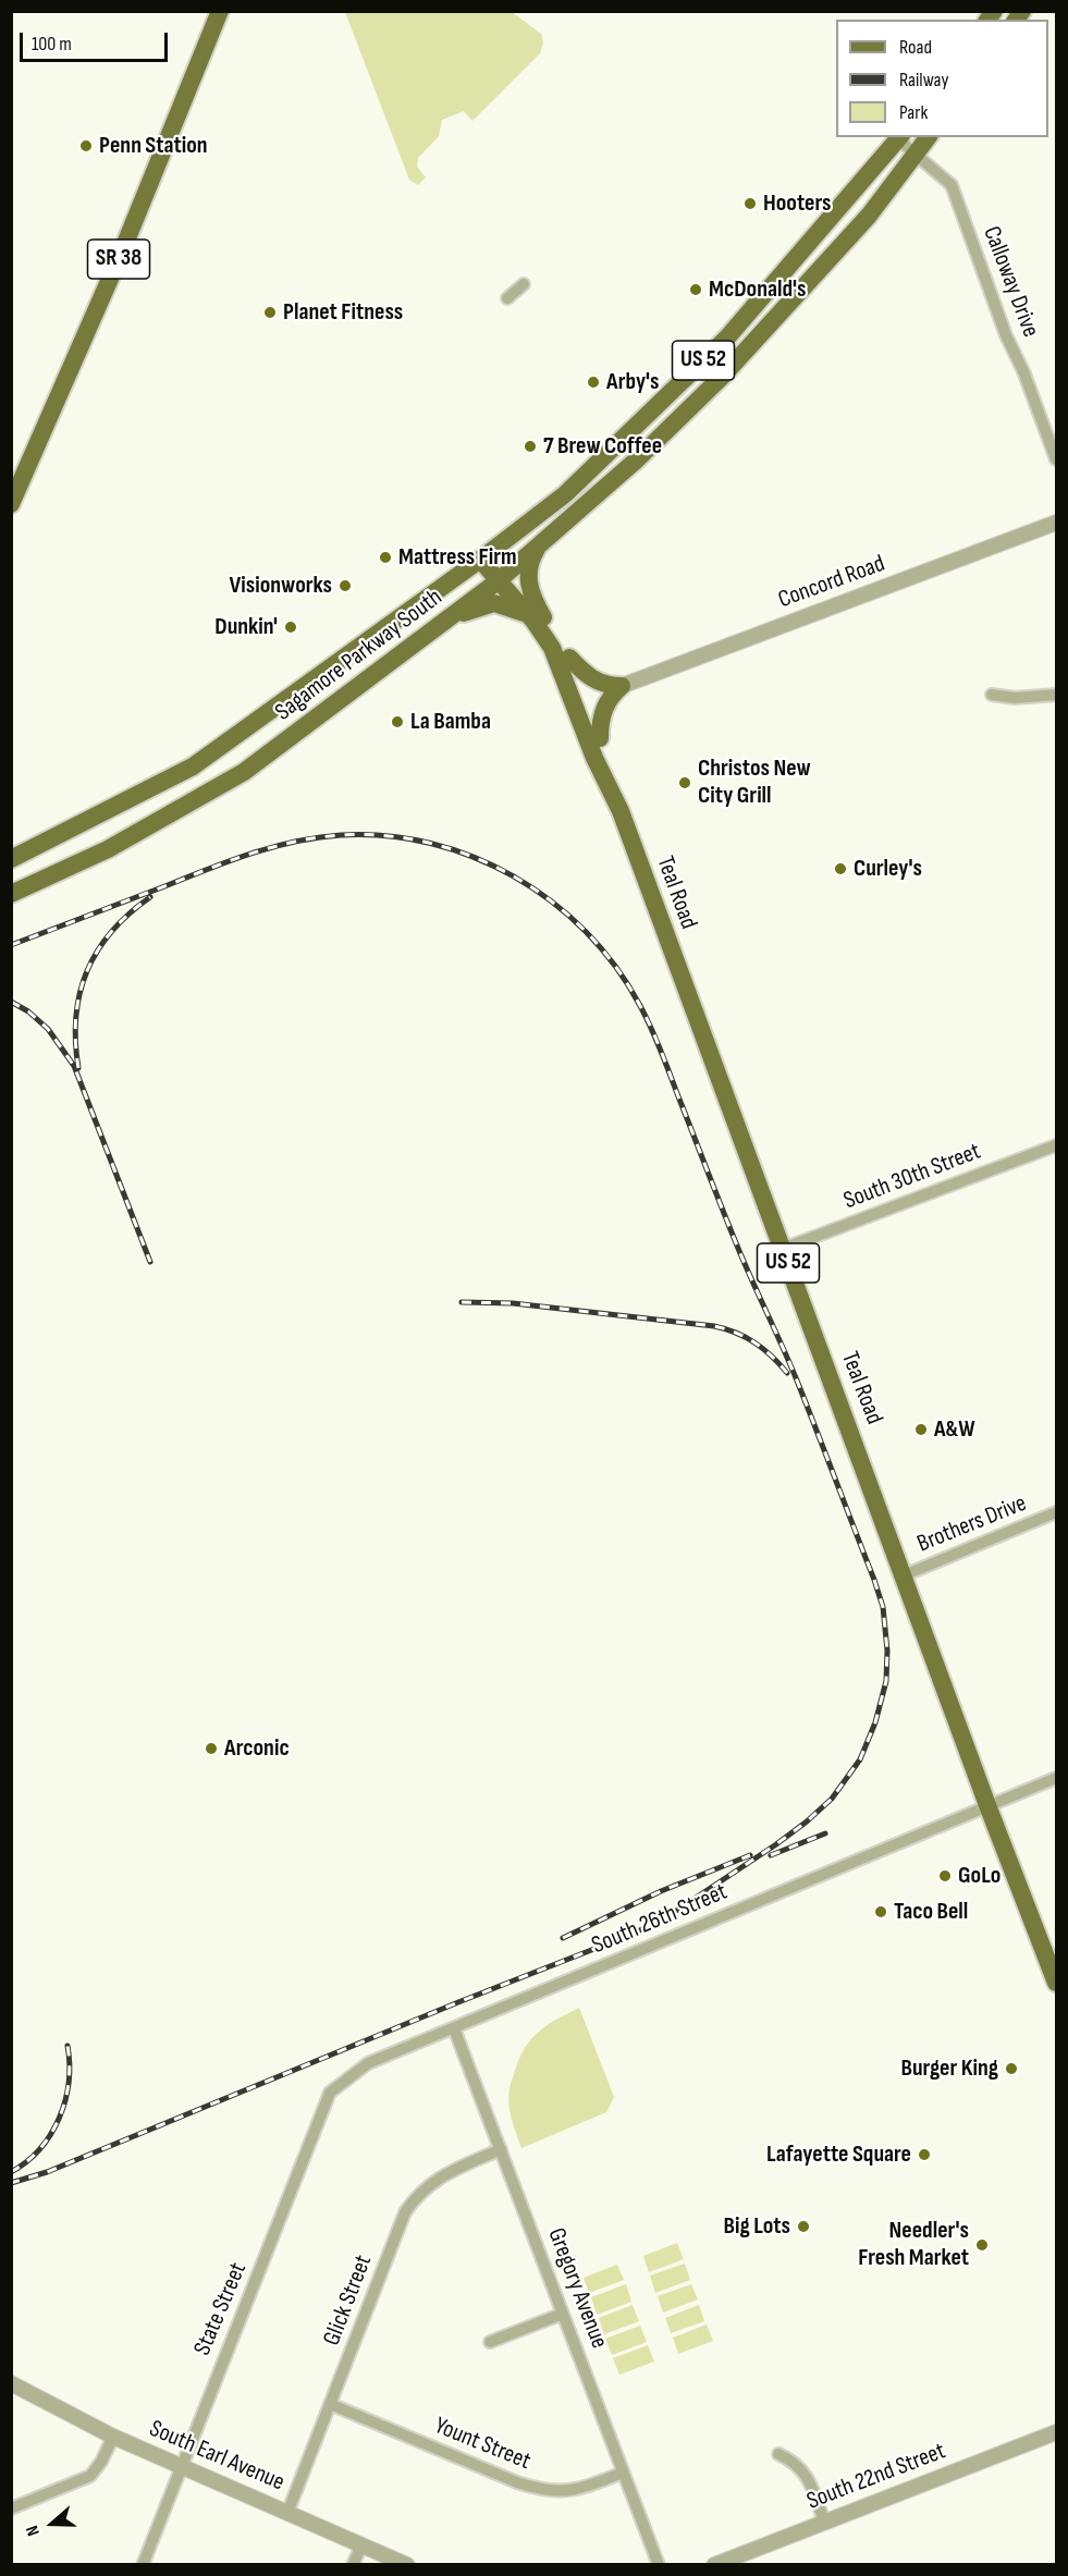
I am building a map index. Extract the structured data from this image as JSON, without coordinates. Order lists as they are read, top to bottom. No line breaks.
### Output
{"streets":{"main road":["SR 38","US 52","Sagamore Parkway South","Teal Road"],"street":["Calloway Drive","Concord Road","South 30th Street","Brothers Drive","South 26th Street","Gregory Avenue","Glick Street","State Street","Yount Street","South Earl Avenue","South 22nd Street"]},"crossings":[["Calloway Drive","Sagamore Parkway South"],["US 52","Sagamore Parkway South"],["US 52","Teal Road"],["Sagamore Parkway South","Teal Road"],["Teal Road","South 30th Street"],["Teal Road","Brothers Drive"],["Teal Road","South 26th Street"],["South 26th Street","Gregory Avenue"],["South 26th Street","State Street"],["Gregory Avenue","Glick Street"],["Gregory Avenue","Yount Street"],["Glick Street","Yount Street"],["Glick Street","South Earl Avenue"],["State Street","South Earl Avenue"]],"places":["Penn Station","Hooters","McDonald's","Planet Fitness","Arby's","7 Brew Coffee","Mattress Firm","Visionworks","Dunkin'","La Bamba","Christos New City Grill","Curley's","A&W","Arconic","GoLo","Taco Bell","Burger King","Lafayette Square","Big Lots","Needler's Fresh Market"],"legend":["Road","Railway","Park"],"scale_bar":"100 m","north":"left"}
